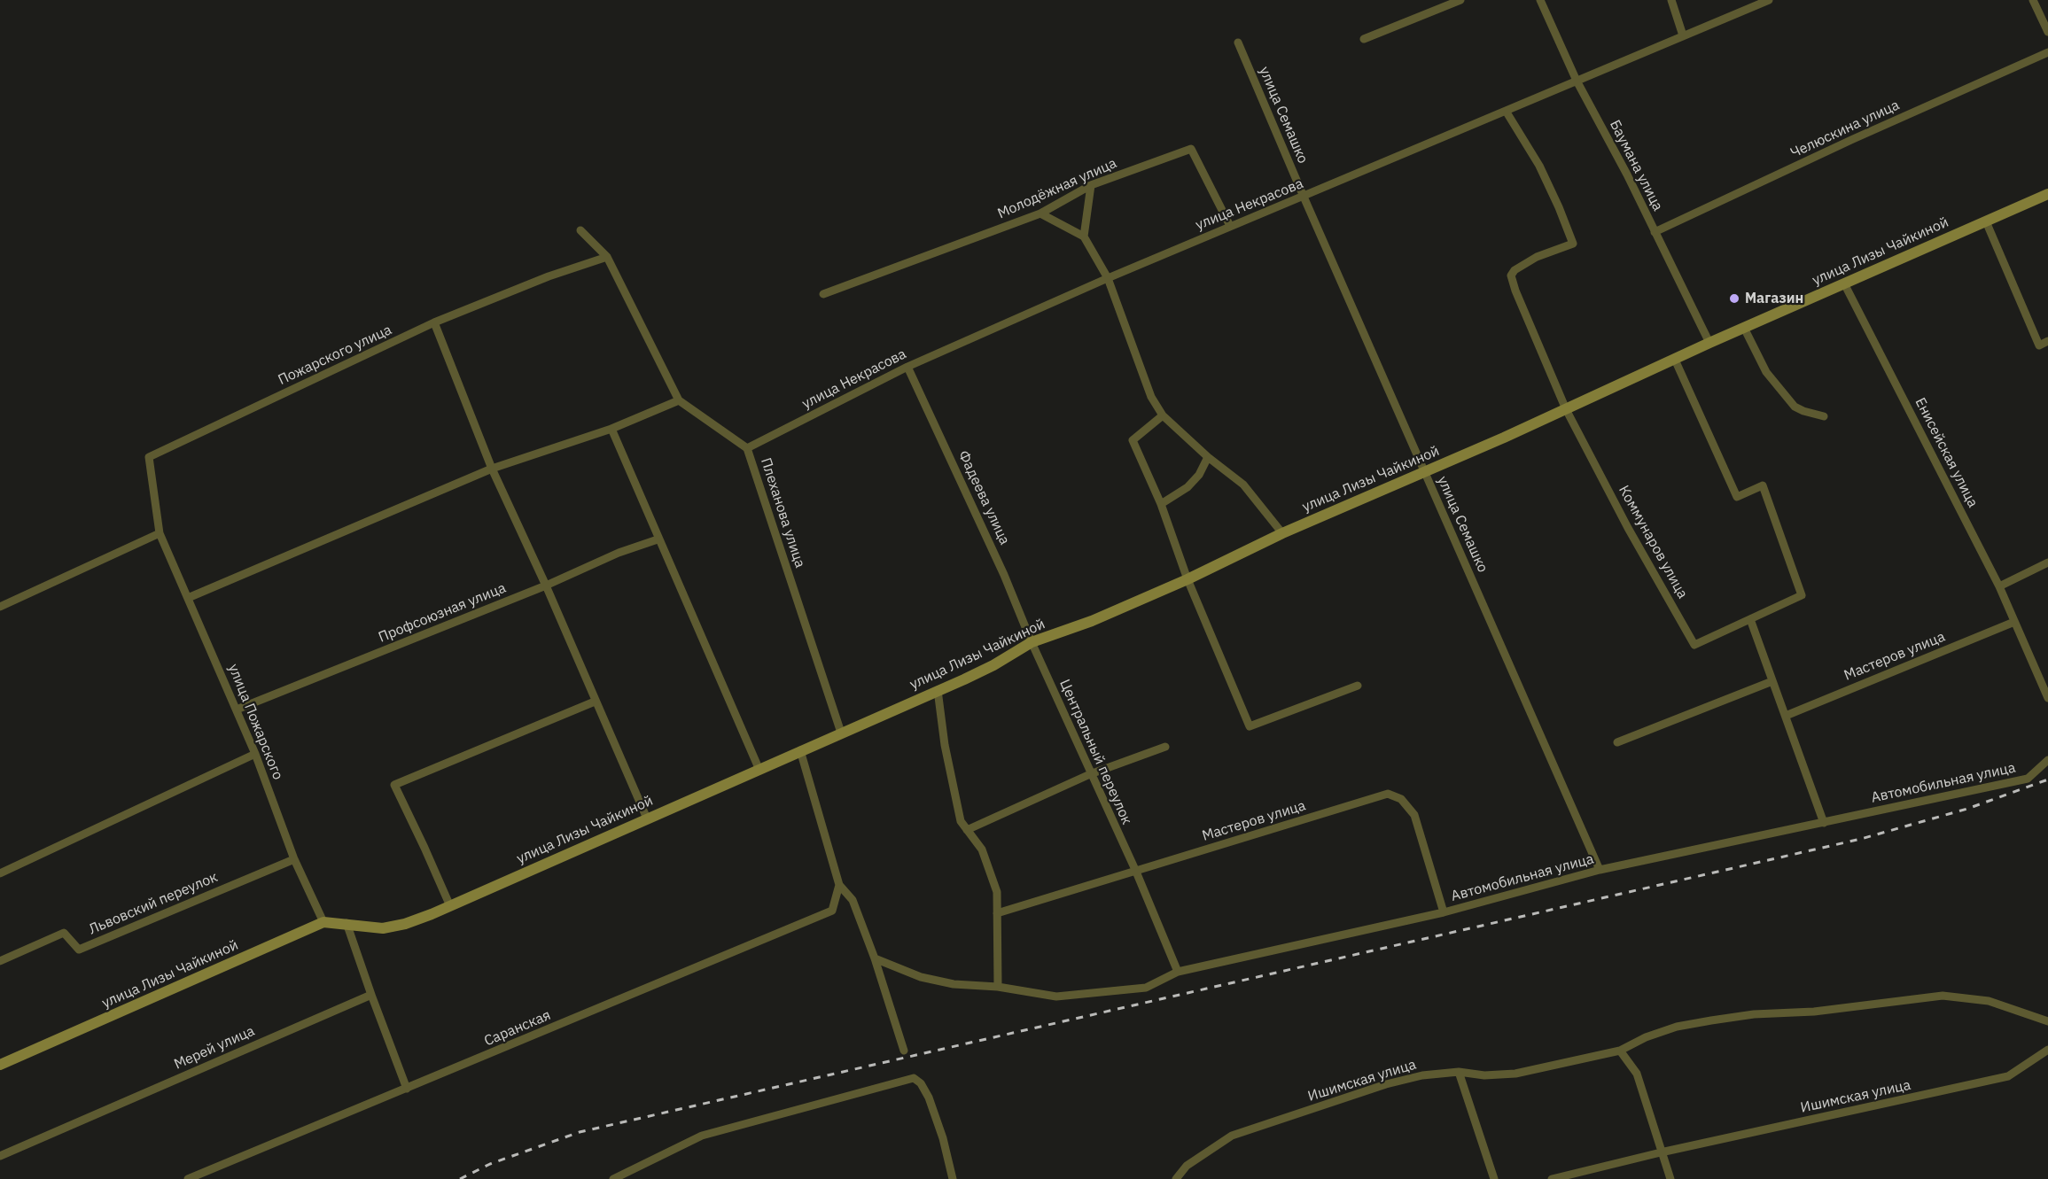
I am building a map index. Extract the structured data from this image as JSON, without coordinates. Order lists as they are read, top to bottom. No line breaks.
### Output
{"streets":{"street":["улица Семашко","Челюскина улица","Баумана улица","Молодёжная улица","улица Некрасова","улица Лизы Чайкиной","Пожарского улица","Енисейская улица","Фадеева улица","Плеханова улица","Коммунаров улица","Профсоюзная улица","Мастеров улица","улица Пожарского","Центральный переулок","Автомобильная улица","Львовский переулок","Саранская","Мерей улица","Ишимская улица"]},"crossings":[["улица Семашко","улица Некрасова"],["улица Семашко","улица Лизы Чайкиной"],["улица Семашко","Автомобильная улица"],["Челюскина улица","Баумана улица"],["Баумана улица","улица Некрасова"],["Баумана улица","улица Лизы Чайкиной"],["Молодёжная улица","улица Некрасова"],["улица Некрасова","Фадеева улица"],["улица Некрасова","Плеханова улица"],["улица Некрасова","Коммунаров улица"],["улица Лизы Чайкиной","Енисейская улица"],["улица Лизы Чайкиной","Фадеева улица"],["улица Лизы Чайкиной","Плеханова улица"],["улица Лизы Чайкиной","Коммунаров улица"],["улица Лизы Чайкиной","улица Пожарского"],["улица Лизы Чайкиной","Центральный переулок"],["Пожарского улица","Плеханова улица"],["Пожарского улица","улица Пожарского"],["Енисейская улица","Мастеров улица"],["Фадеева улица","Центральный переулок"],["Профсоюзная улица","улица Пожарского"],["Мастеров улица","Центральный переулок"],["Мастеров улица","Автомобильная улица"],["улица Пожарского","Львовский переулок"],["Центральный переулок","Автомобильная улица"]],"places":["Магазин"]}
